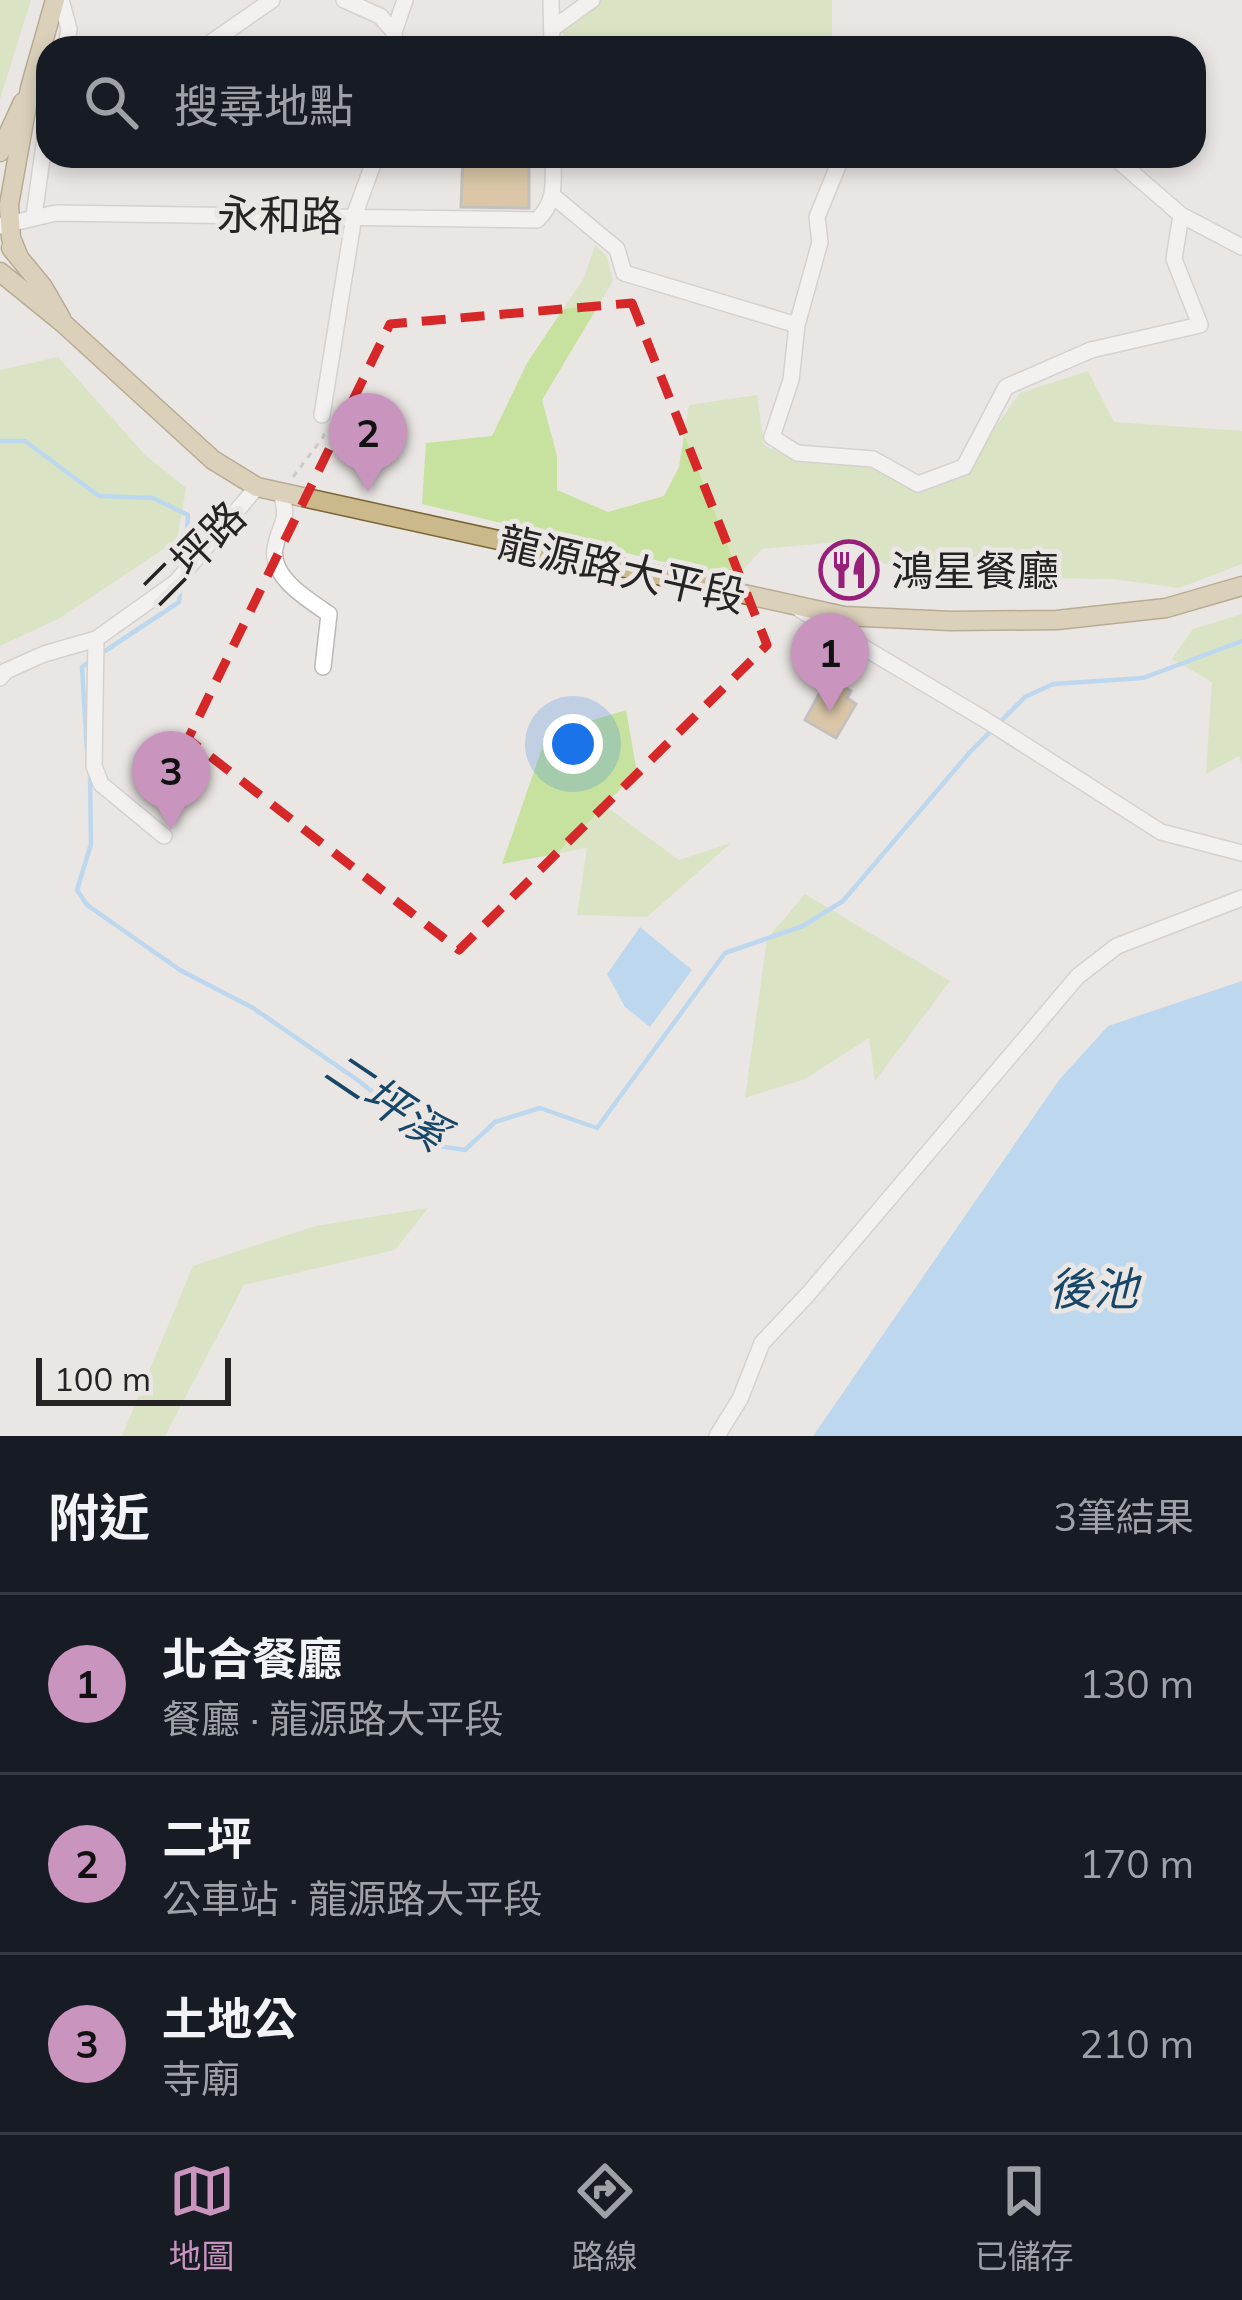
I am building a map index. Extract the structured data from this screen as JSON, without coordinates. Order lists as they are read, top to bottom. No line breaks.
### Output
{"streets":{"main road":["龍源路大平段"],"street":["永和路","二坪路"]},"crossings":[["永和路","龍源路大平段"],["二坪路","龍源路大平段"]],"water":["二坪溪","後池"],"places":{"restaurant":["鴻星餐廳"]},"scale_bar":"100 m","page":{"search":"搜尋地點","pins":["2","1","3"],"scale":"100 m","heading":["附近","3筆結果"],"list":[{"mark":"1","name":"北合餐廳","note":"餐廳 · 龍源路大平段","value":"130 m"},{"mark":"2","name":"二坪","note":"公車站 · 龍源路大平段","value":"170 m"},{"mark":"3","name":"土地公","note":"寺廟","value":"210 m"}],"nav":["地圖","路線","已儲存"]}}
